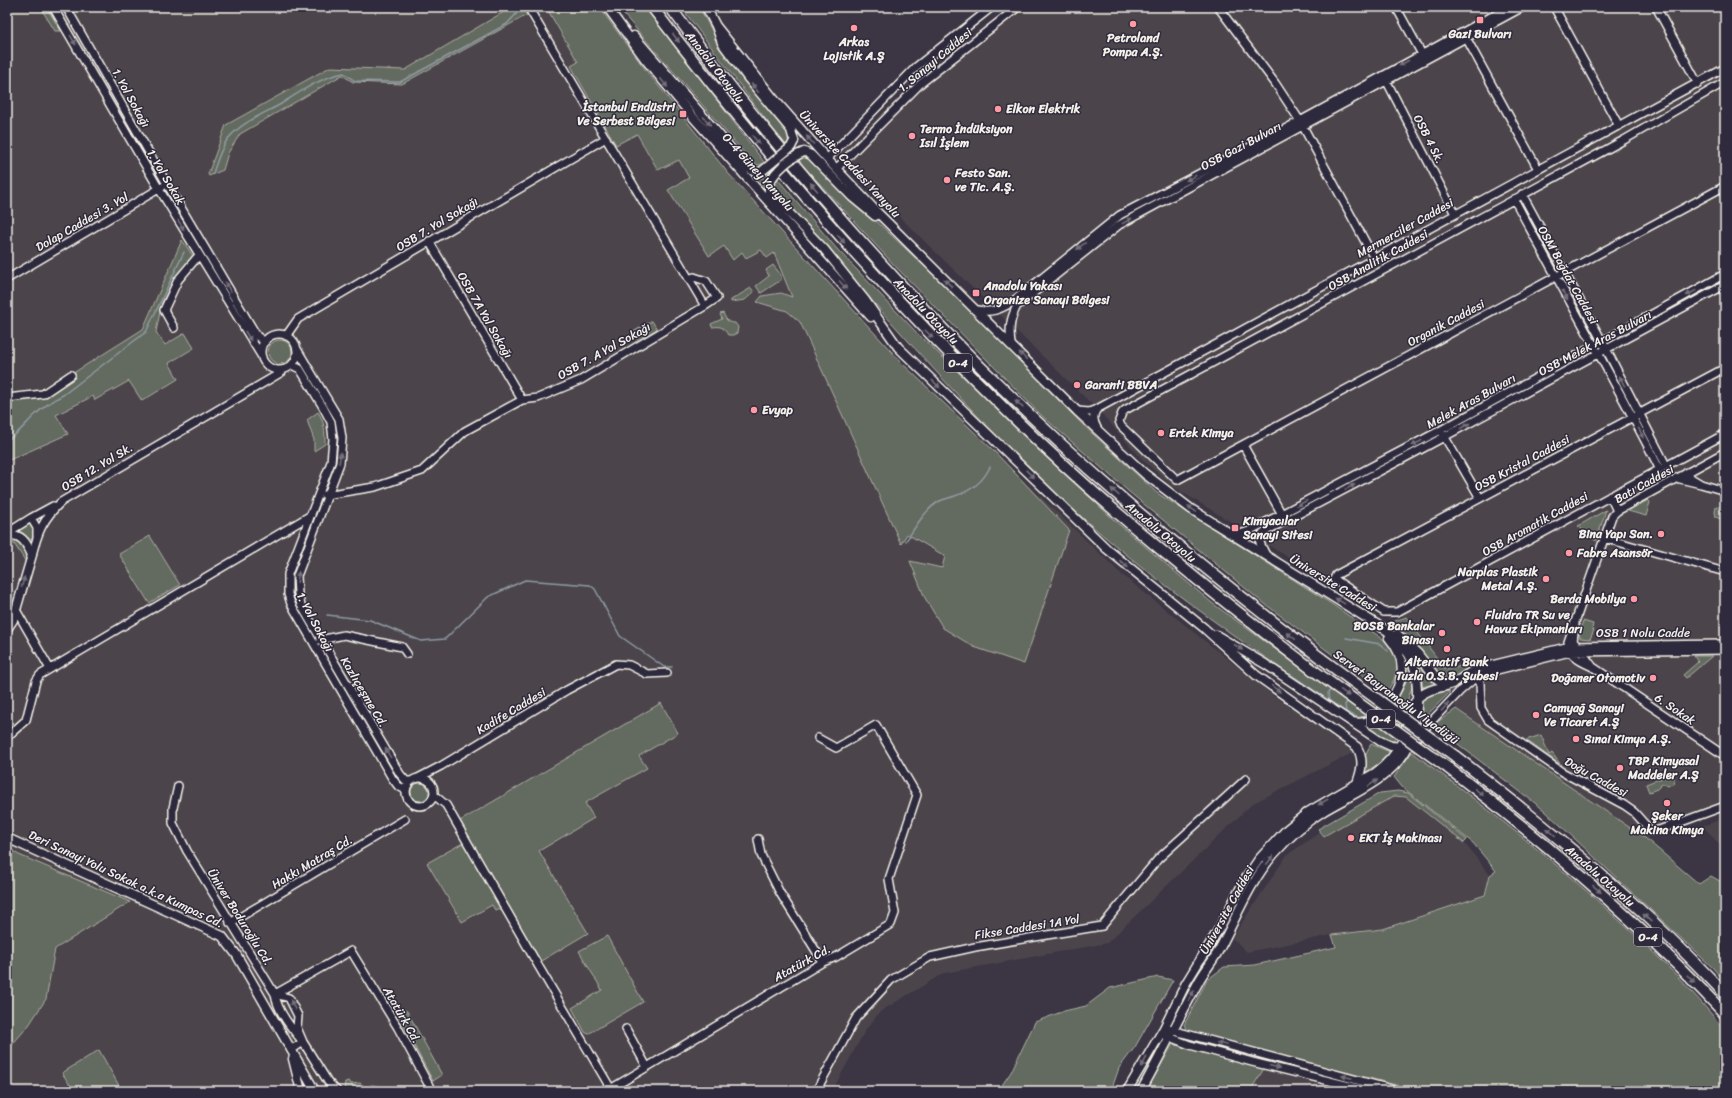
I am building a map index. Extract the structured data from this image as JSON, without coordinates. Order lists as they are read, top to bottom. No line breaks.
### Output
{"streets":{"highway":["Anadolu Otoyolu","O-4","Servet Bayramoğlu Viyadüğü"],"main road":["Üniversite Caddesi Yanyolu","O-4 Güney Yanyolu","OSB 12. Yol Sk.","Üniversite Caddesi","OSB 1 Nolu Cadde","Deri Sanayi Yolu Sokak a.k.a Kumpas Cd."],"street":["1. Sanayi Caddesi","1. Yol Sokağı","OSB 4 Sk.","OSB Gazi Bulvarı","1. Yol Sokak","Dolap Caddesi 3. Yol","OSB 7. Yol Sokağı","Mermerciler Caddesi","OSB Analitik Caddesi","OSM Bağdat Caddesi","OSB 7A Yol Sokağı","Organik Caddesi","OSB Melek Aras Bulvarı","OSB 7. A Yol Sokağı","Melek Aras Bulvarı","OSB Kristal Caddesi","Batı Caddesi","OSB Aromatik Caddesi","Kazlıçeşme Cd.","6. Sokak","Kadife Caddesi","Doğu Caddesi","Hakkı Matraş Cd.","Üniver Boduroğlu Cd.","Fikse Caddesi 1A Yol","Atatürk Cd."]},"crossings":[["1. Sanayi Caddesi","Üniversite Caddesi Yanyolu"],["Anadolu Otoyolu","Servet Bayramoğlu Viyadüğü"],["1. Yol Sokağı","1. Yol Sokak"],["1. Yol Sokağı","Dolap Caddesi 3. Yol"],["1. Yol Sokağı","OSB 7. Yol Sokağı"],["1. Yol Sokağı","OSB 7. A Yol Sokağı"],["1. Yol Sokağı","OSB 12. Yol Sk."],["1. Yol Sokağı","Kazlıçeşme Cd."],["1. Yol Sokağı","Kadife Caddesi"],["OSB 4 Sk.","OSB Gazi Bulvarı"],["OSB 4 Sk.","Mermerciler Caddesi"],["OSB Gazi Bulvarı","Üniversite Caddesi Yanyolu"],["Üniversite Caddesi Yanyolu","Mermerciler Caddesi"],["Üniversite Caddesi Yanyolu","Üniversite Caddesi"],["1. Yol Sokak","Dolap Caddesi 3. Yol"],["1. Yol Sokak","OSB 7. Yol Sokağı"],["1. Yol Sokak","OSB 12. Yol Sk."],["OSB 7. Yol Sokağı","OSB 7A Yol Sokağı"],["OSB 7. Yol Sokağı","OSB 12. Yol Sk."],["OSB Analitik Caddesi","OSM Bağdat Caddesi"],["OSB Analitik Caddesi","Organik Caddesi"],["OSM Bağdat Caddesi","Organik Caddesi"],["OSM Bağdat Caddesi","OSB Melek Aras Bulvarı"],["OSM Bağdat Caddesi","Melek Aras Bulvarı"],["OSM Bağdat Caddesi","OSB Kristal Caddesi"],["OSM Bağdat Caddesi","OSB Aromatik Caddesi"],["OSB 7A Yol Sokağı","OSB 7. A Yol Sokağı"],["OSB Melek Aras Bulvarı","Melek Aras Bulvarı"],["OSB Melek Aras Bulvarı","Üniversite Caddesi"],["OSB 7. A Yol Sokağı","Kazlıçeşme Cd."],["OSB Kristal Caddesi","OSB Aromatik Caddesi"],["Batı Caddesi","OSB 1 Nolu Cadde"],["Batı Caddesi","6. Sokak"],["Üniversite Caddesi","OSB 1 Nolu Cadde"],["OSB 1 Nolu Cadde","6. Sokak"],["OSB 1 Nolu Cadde","Doğu Caddesi"],["Kazlıçeşme Cd.","Kadife Caddesi"],["Hakkı Matraş Cd.","Üniver Boduroğlu Cd."],["Üniver Boduroğlu Cd.","Atatürk Cd."]],"one_way":["Üniversite Caddesi Yanyolu","O-4 Güney Yanyolu","1. Yol Sokak","Melek Aras Bulvarı","Kazlıçeşme Cd."],"places":{"transit":["Gazi Bulvarı","İstanbul Endüstri Ve Serbest Bölgesi","Anadolu Yakası Organize Sanayi Bölgesi","Kimyacılar Sanayi Sitesi"],"other":["Petroland Pompa A.Ş.","Arkas Lojistik A.Ş","Elkon Elektrik","Termo İndüksiyon Isıl İşlem","Festo San. ve Tic. A.Ş.","Garanti BBVA","Evyap","Ertek Kimya","Bina Yapı San.","Fabre Asansör","Narplas Plastik Metal A.Ş.","Berda Mobilya","Fluidra TR Su ve Havuz Ekipmanları","BOSB Bankalar Binası","Alternatif Bank Tuzla O.S.B. Şubesi","Doğaner Otomotiv","Camyağ Sanayi Ve Ticaret A.Ş","Sınai Kimya A.Ş.","TBP Kimyasal Maddeler A.Ş","Şeker Makina Kimya","EKT İş Makinası"]}}
